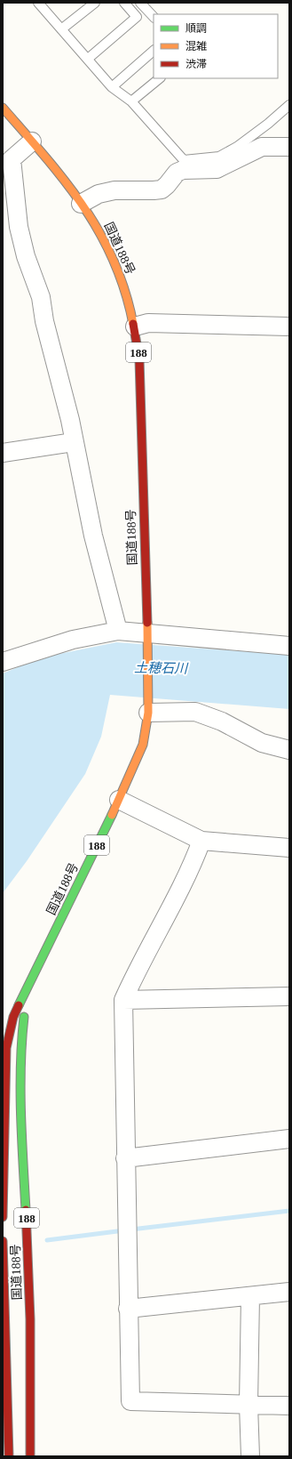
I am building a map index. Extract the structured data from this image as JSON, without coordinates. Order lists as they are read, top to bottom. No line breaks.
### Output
{"streets":{"highway":["国道188号","188"]},"water":["土穂石川"],"legend":["順調","混雑","渋滞"]}
